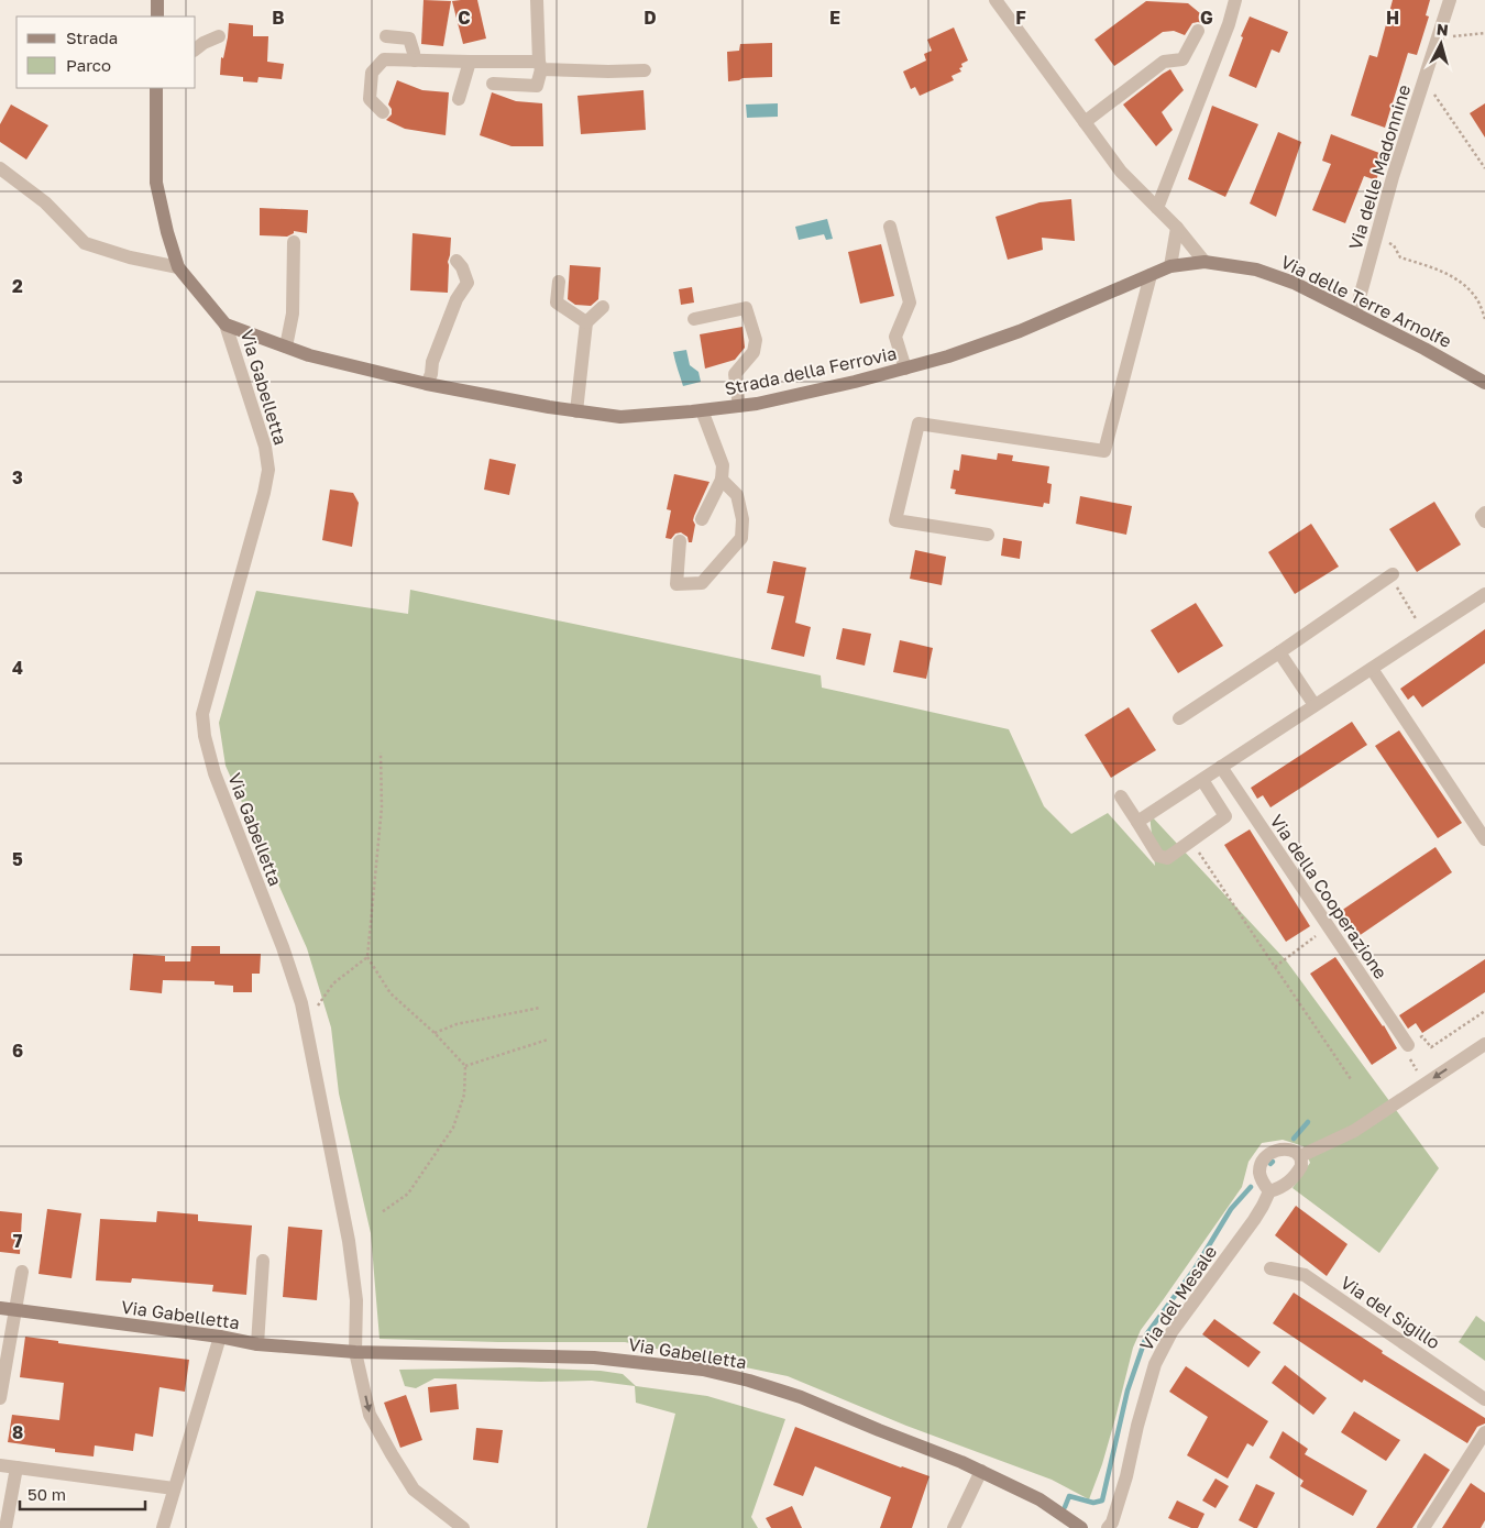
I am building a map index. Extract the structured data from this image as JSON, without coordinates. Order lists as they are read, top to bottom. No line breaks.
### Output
{"streets":{"street":["Via delle Madonnine","Via delle Terre Arnolfe","Strada della Ferrovia","Via Gabelletta","Via della Cooperazione","Via del Mesale","Via del Sigillo"]},"crossings":[["Via delle Madonnine","Via delle Terre Arnolfe"],["Via delle Terre Arnolfe","Strada della Ferrovia"],["Strada della Ferrovia","Via Gabelletta"]],"legend":["Strada","Parco"],"scale_bar":"50 m","north":"top","grid":{"columns":["B","C","D","E","F","G","H"],"rows":["2","3","4","5","6","7","8"]}}
